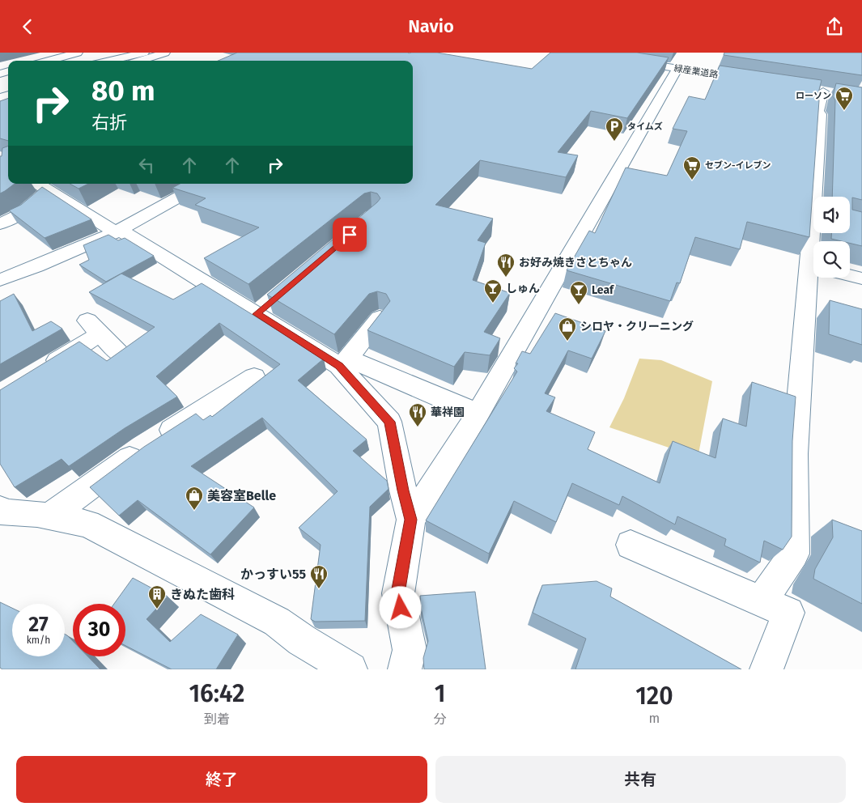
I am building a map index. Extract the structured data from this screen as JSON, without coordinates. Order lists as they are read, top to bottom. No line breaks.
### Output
{"streets":{"street":["緑産業道路"]},"places":{"supermarket":["ローソン","セブン-イレブン"],"parking":["タイムズ"],"restaurant":["お好み焼きさとちゃん","華祥園","かっすい55"],"bar":["しゅん","Leaf"],"shop":["シロヤ・クリーニング","美容室Belle"],"building":["きぬた歯科"]},"page":{"header":"Navio","turn":["80 m","右折"],"speed":"27 km/h","limit":"30","eta":["16:42","到着","1","分","120","m"],"buttons":["終了","共有"]}}
